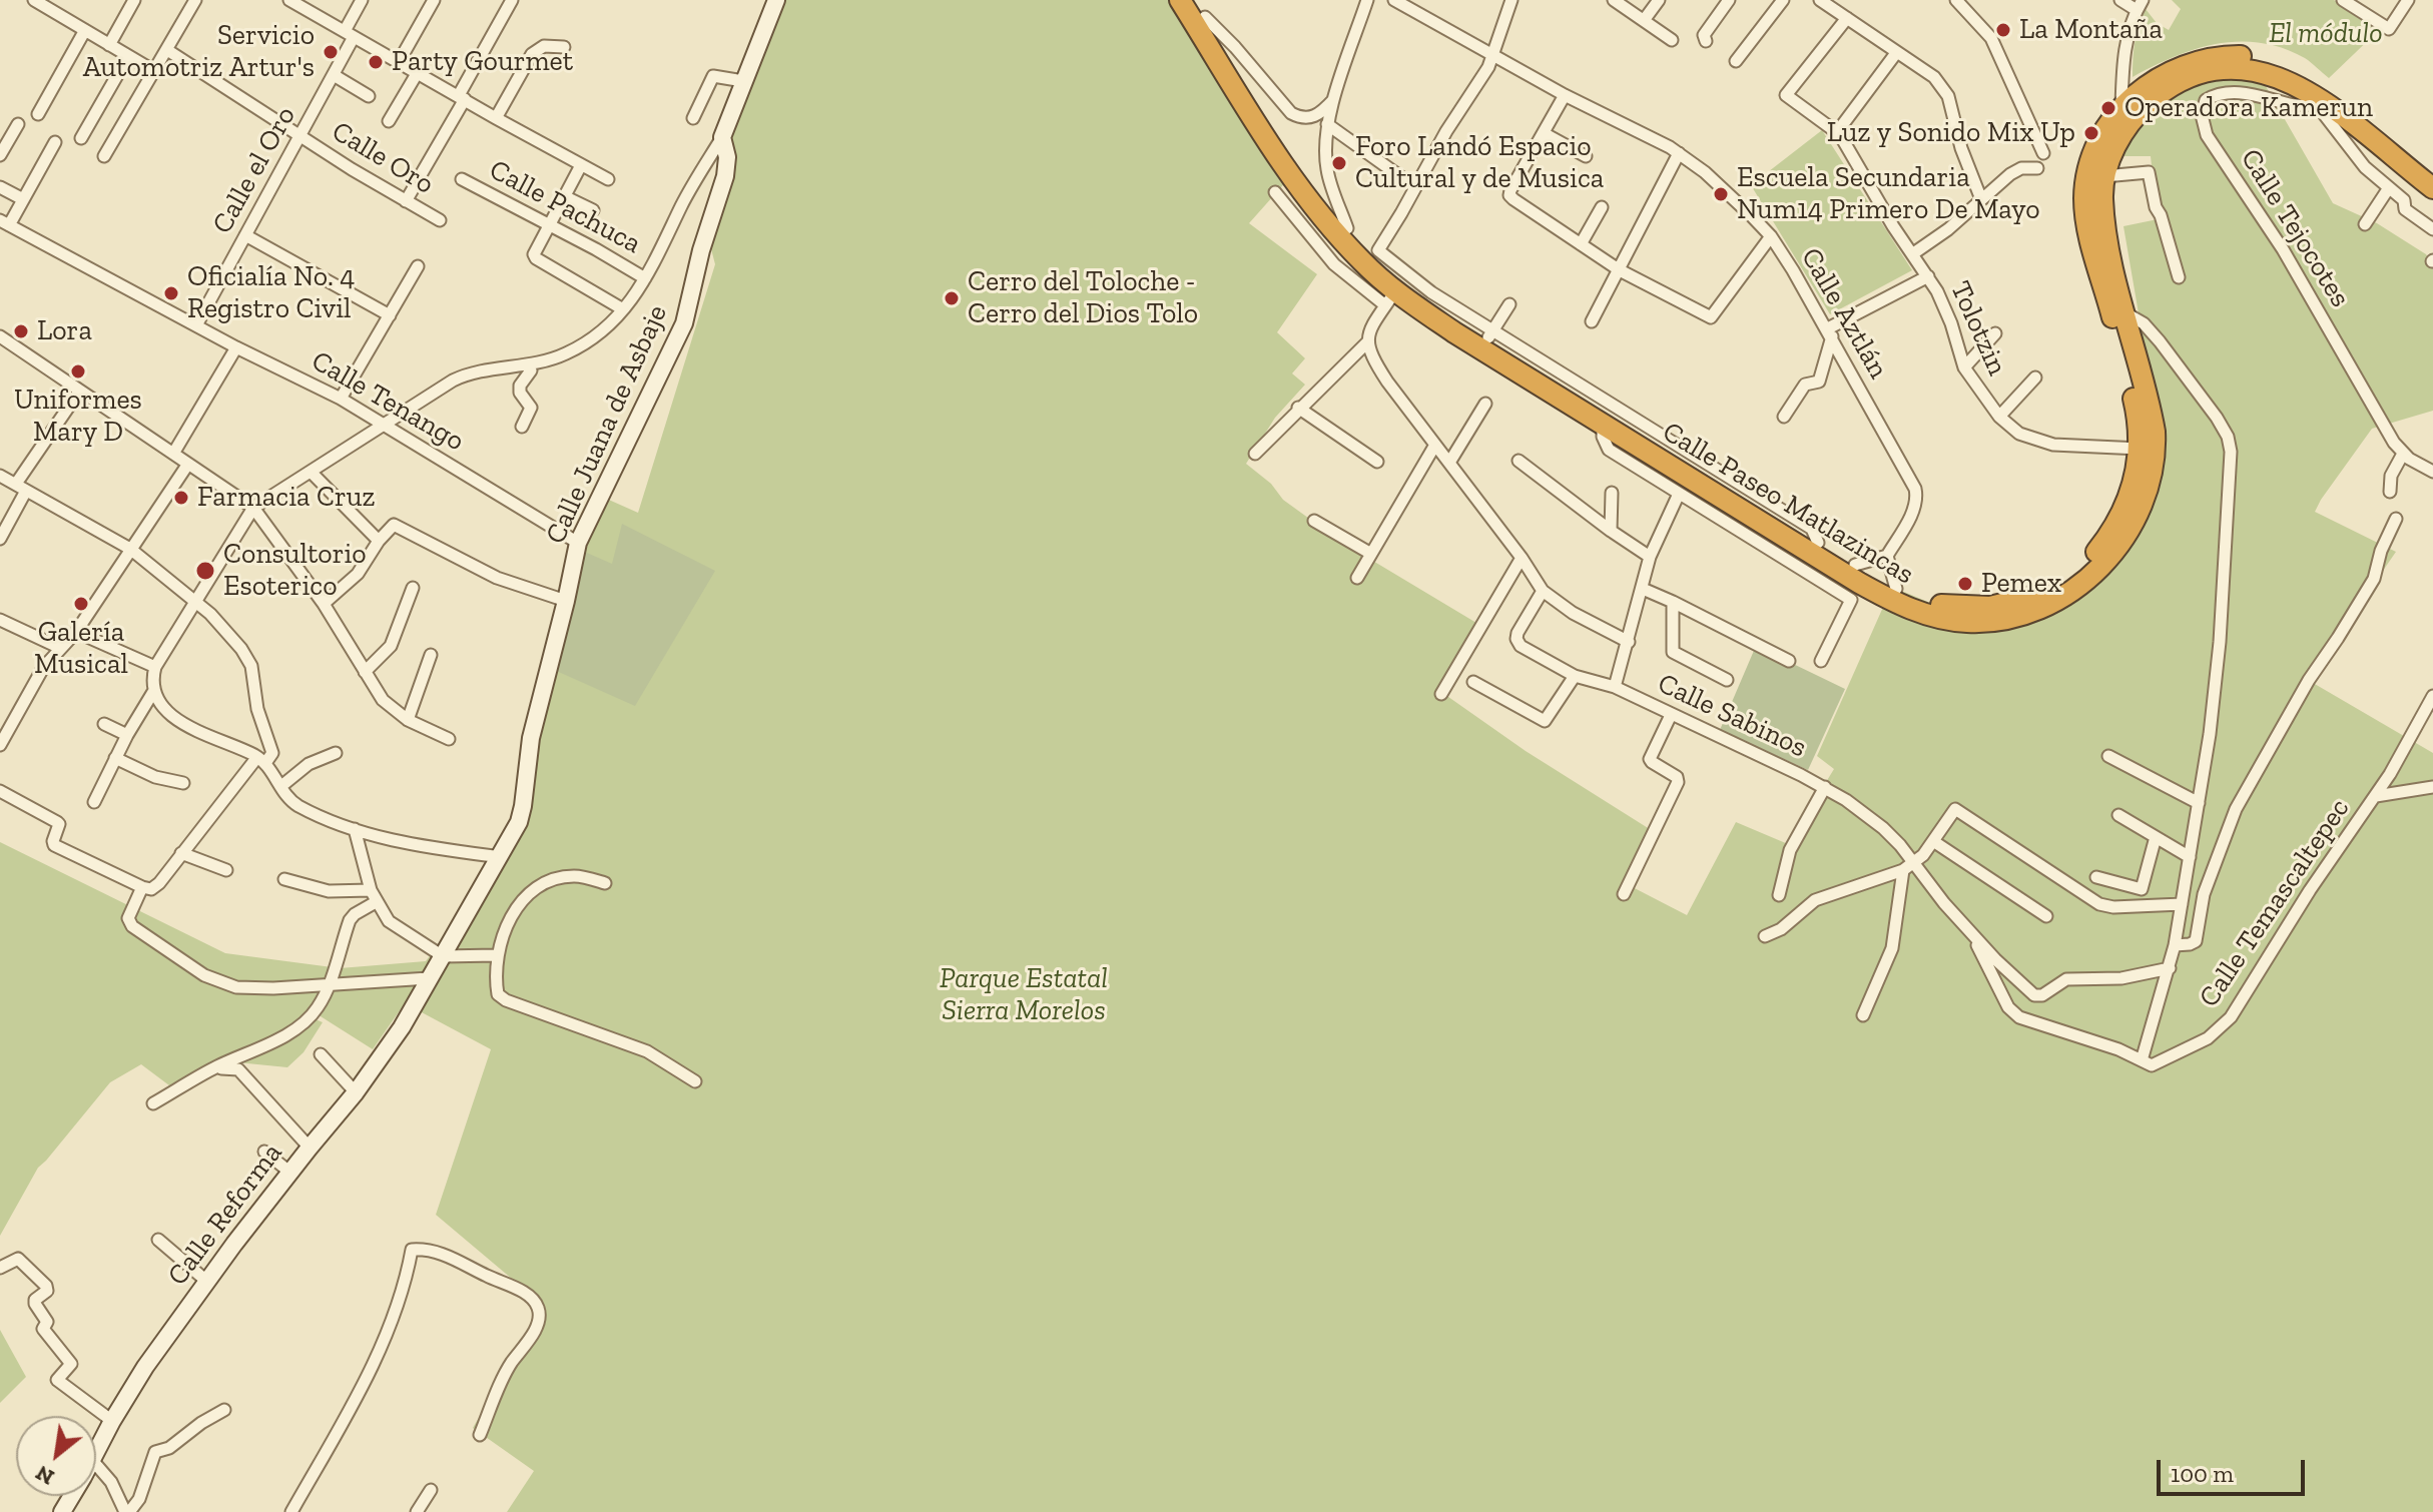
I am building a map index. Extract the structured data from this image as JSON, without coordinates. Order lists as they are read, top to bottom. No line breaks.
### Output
{"streets":{"highway":["Calle Paseo Matlazincas"],"street":["Calle Oro","Calle el Oro","Calle Pachuca","Calle Tejocotes","Calle Aztlán","Tolotzin","Calle Tenango","Calle Juana de Asbaje","Calle Sabinos","Calle Temascaltepec","Calle Reforma"]},"crossings":[["Calle Oro","Calle el Oro"],["Calle el Oro","Calle Tenango"],["Calle Tejocotes","Calle Paseo Matlazincas"],["Tolotzin","Calle Paseo Matlazincas"],["Calle Tenango","Calle Juana de Asbaje"],["Calle Juana de Asbaje","Calle Reforma"]],"parks":["El módulo","Parque Estatal Sierra Morelos"],"places":["La Montaña","Servicio Automotriz Artur's","Party Gourmet","Operadora Kamerun","Luz y Sonido Mix Up","Foro Landó Espacio Cultural y de Musica","Escuela Secundaria Num14 Primero De Mayo","Oficialía No. 4 Registro Civil","Cerro del Toloche - Cerro del Dios Tolo","Lora","Uniformes Mary D","Farmacia Cruz","Consultorio Esoterico","Pemex","Galería Musical"],"scale_bar":"100 m","north":"bottom left"}
